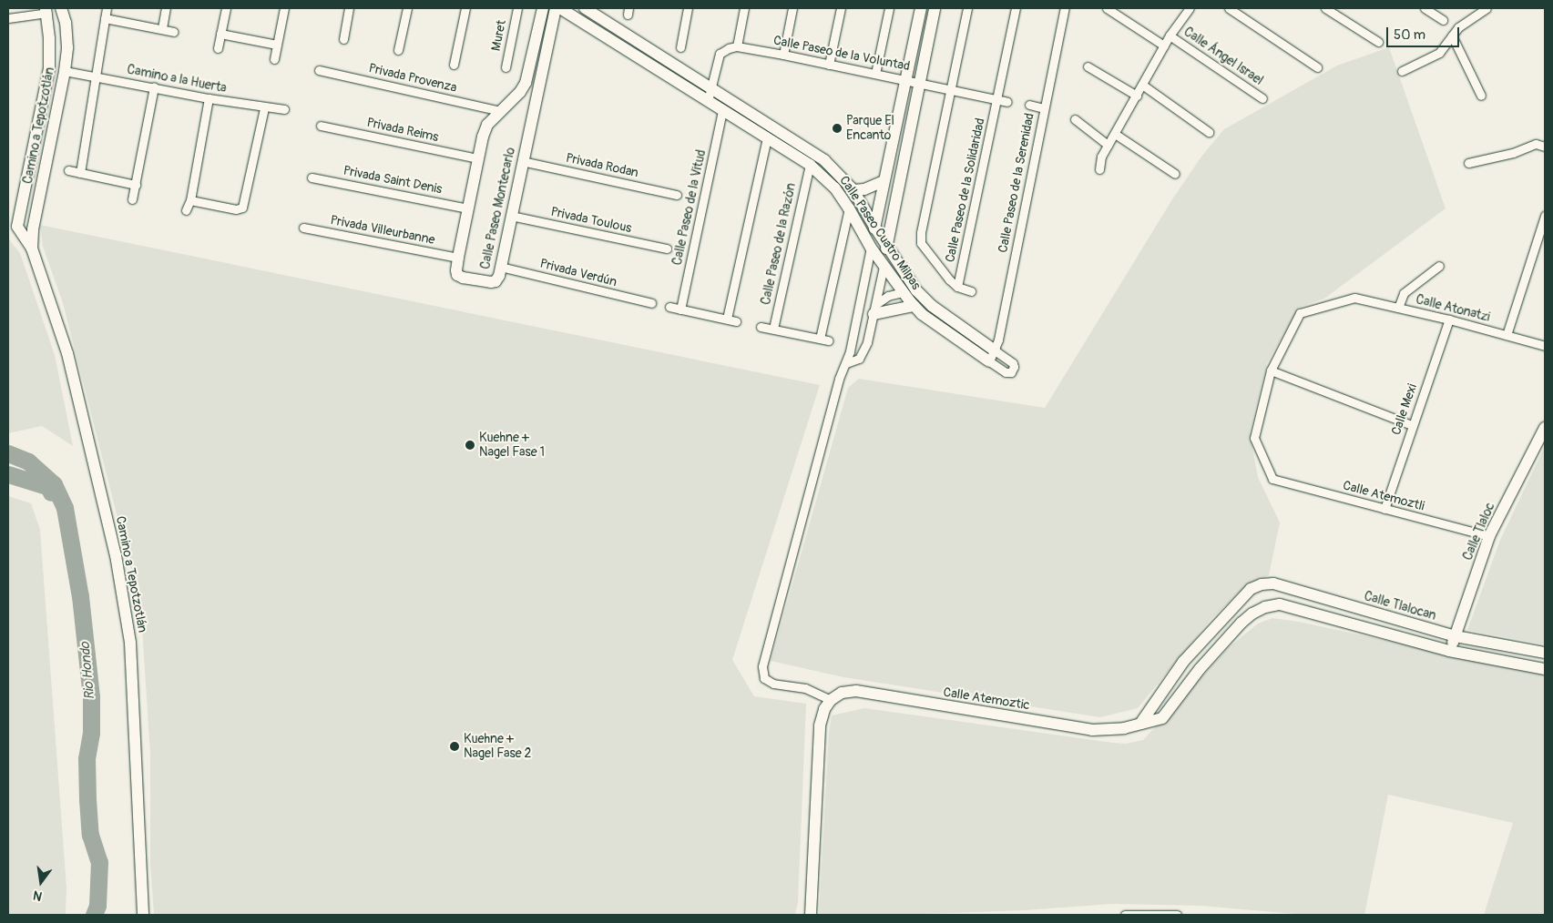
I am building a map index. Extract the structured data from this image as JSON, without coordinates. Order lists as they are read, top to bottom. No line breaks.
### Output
{"streets":{"main road":["Camino a Tepotzotlán","Calle Paseo Montecarlo","Calle Paseo Cuatro Milpas","Calle Tlaloc","Calle Tlalocan","Calle Atemoztic"],"street":["Muret","Calle Paseo de la Voluntad","Calle Ángel Israel","Privada Provenza","Camino a la Huerta","Privada Reims","Privada Rodan","Privada Saint Denis","Calle Paseo de la Serenidad","Calle Paseo de la Solidaridad","Calle Paseo de la Vitud","Privada Toulous","Privada Villeurbanne","Calle Paseo de la Razón","Privada Verdún","Calle Atonatzi","Calle Mexi","Calle Atemoztli"]},"crossings":[["Calle Paseo de la Voluntad","Calle Paseo de la Solidaridad"],["Privada Provenza","Calle Paseo Montecarlo"],["Camino a la Huerta","Camino a Tepotzotlán"],["Privada Reims","Calle Paseo Montecarlo"],["Privada Rodan","Calle Paseo Montecarlo"],["Privada Saint Denis","Calle Paseo Montecarlo"],["Calle Paseo de la Serenidad","Calle Paseo Cuatro Milpas"],["Calle Paseo de la Vitud","Calle Paseo Cuatro Milpas"],["Calle Paseo Montecarlo","Privada Toulous"],["Calle Paseo Montecarlo","Privada Villeurbanne"],["Calle Paseo Montecarlo","Privada Verdún"],["Calle Paseo Cuatro Milpas","Calle Paseo de la Razón"],["Calle Atonatzi","Calle Mexi"],["Calle Atonatzi","Calle Atemoztli"],["Calle Mexi","Calle Atemoztli"],["Calle Atemoztli","Calle Tlaloc"],["Calle Tlaloc","Calle Tlalocan"],["Calle Tlaloc","Calle Atemoztic"],["Calle Tlalocan","Calle Atemoztic"]],"water":["Rio Hondo"],"places":["Parque El Encanto","Kuehne + Nagel Fase 1","Kuehne + Nagel Fase 2"],"scale_bar":"50 m","north":"bottom"}
